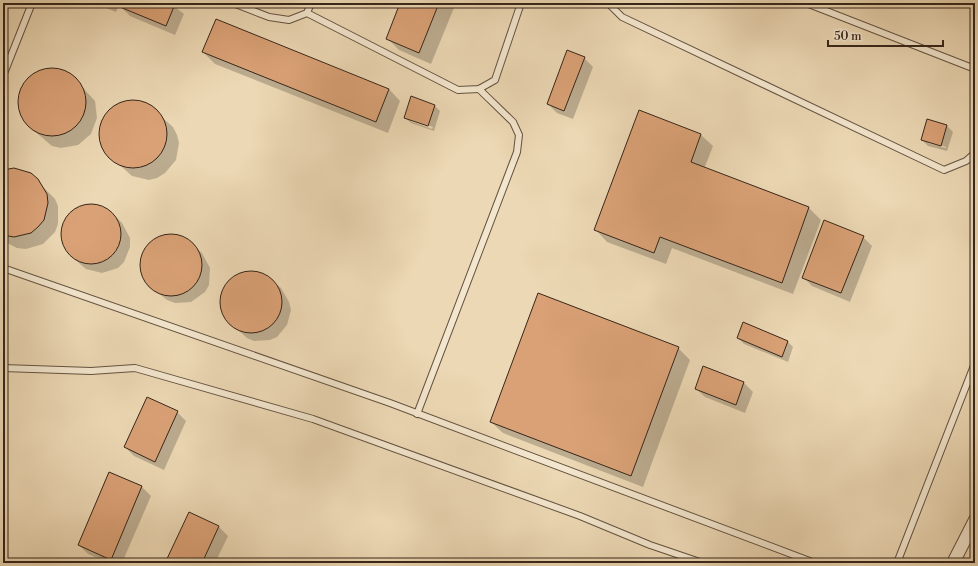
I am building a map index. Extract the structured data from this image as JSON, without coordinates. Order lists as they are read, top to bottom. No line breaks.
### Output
{"scale_bar":"50 m"}
